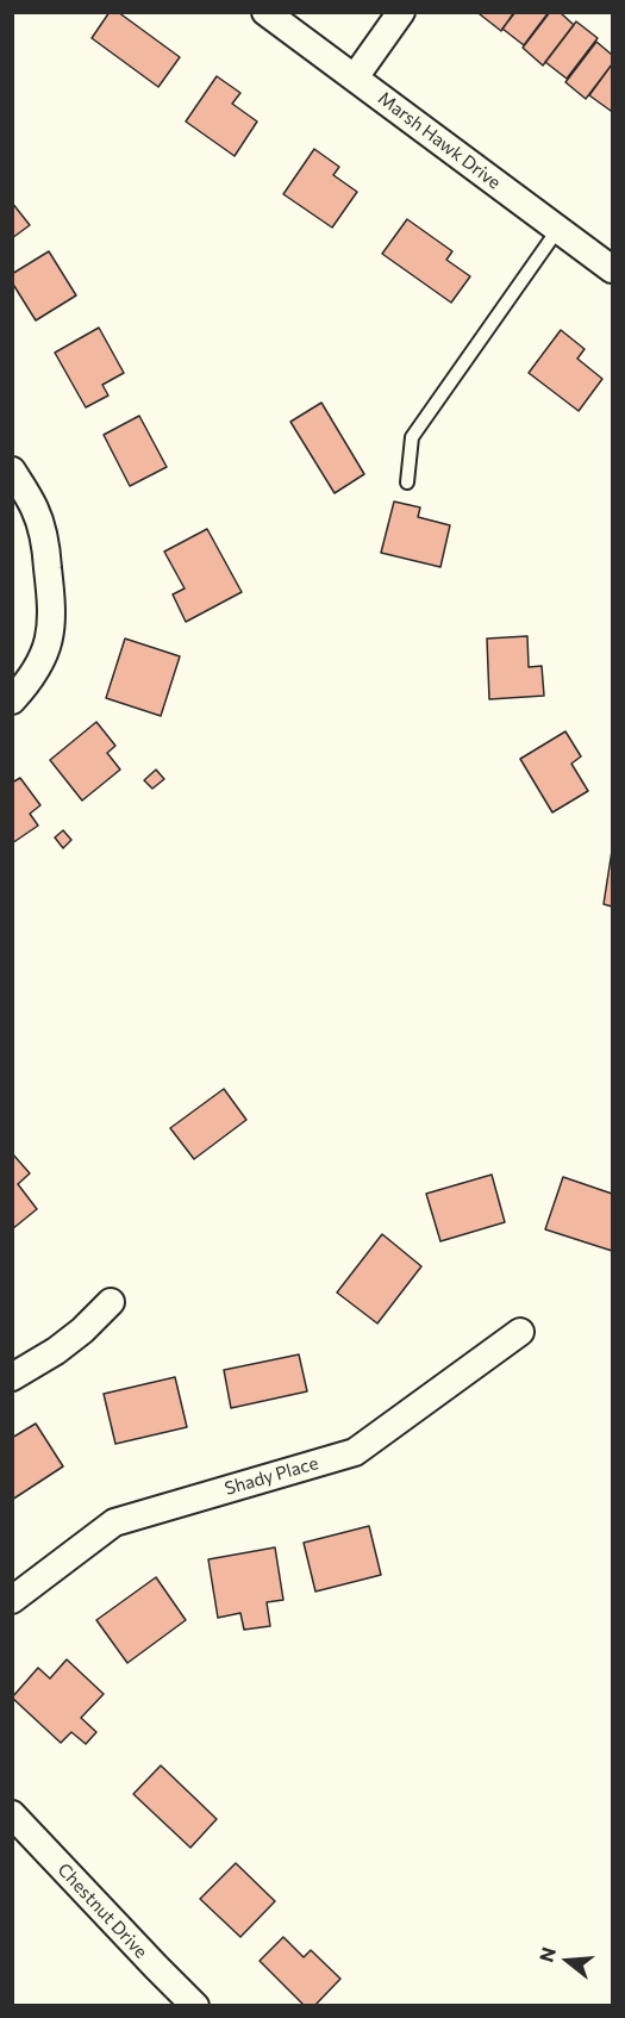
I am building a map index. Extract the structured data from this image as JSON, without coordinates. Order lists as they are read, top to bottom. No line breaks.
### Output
{"streets":{"street":["Marsh Hawk Drive","Shady Place","Chestnut Drive"]},"north":"left"}
